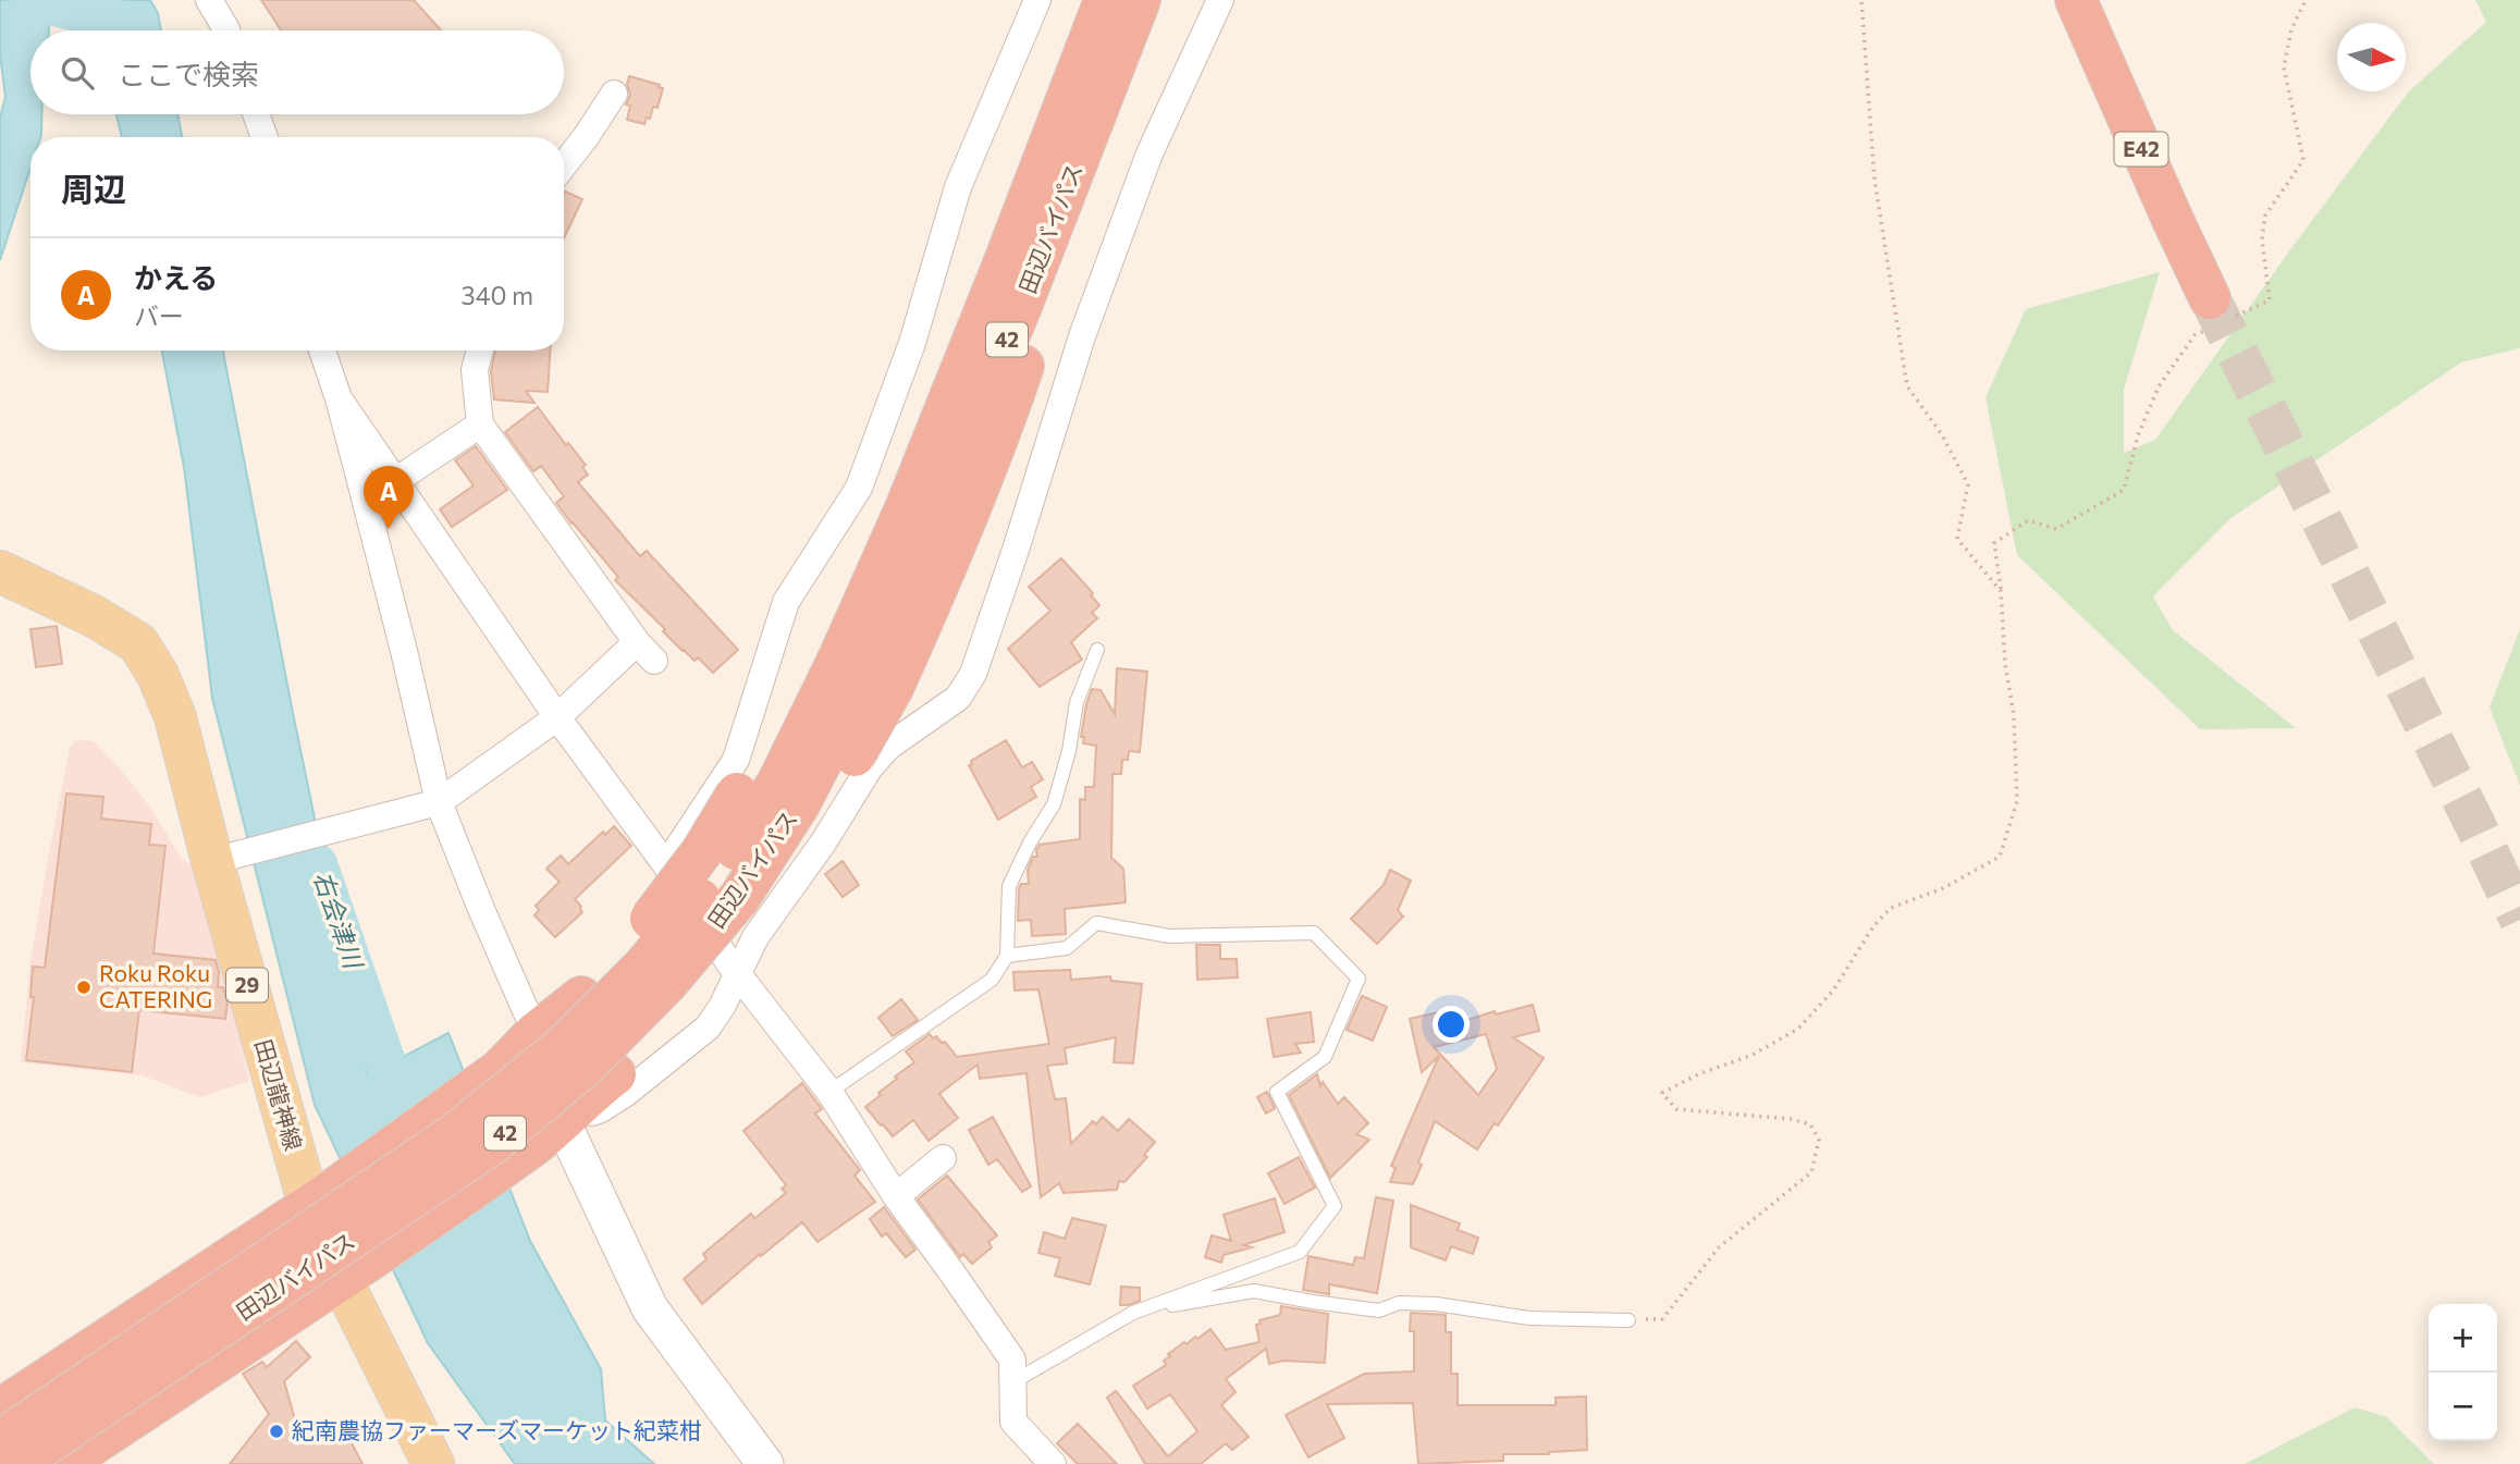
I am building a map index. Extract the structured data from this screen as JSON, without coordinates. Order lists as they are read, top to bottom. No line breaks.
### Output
{"streets":{"highway":["E42","田辺バイパス","42"],"main road":["29","田辺龍神線"]},"water":["右会津川"],"places":["Roku Roku CATERING","紀南農協ファーマーズマーケット紀菜柑"],"north":"right","page":{"search":"ここで検索","heading":"周辺","list":[{"mark":"A","name":"かえる","note":"バー","value":"340 m"}],"pins":"A","map_buttons":["+","−"]}}
